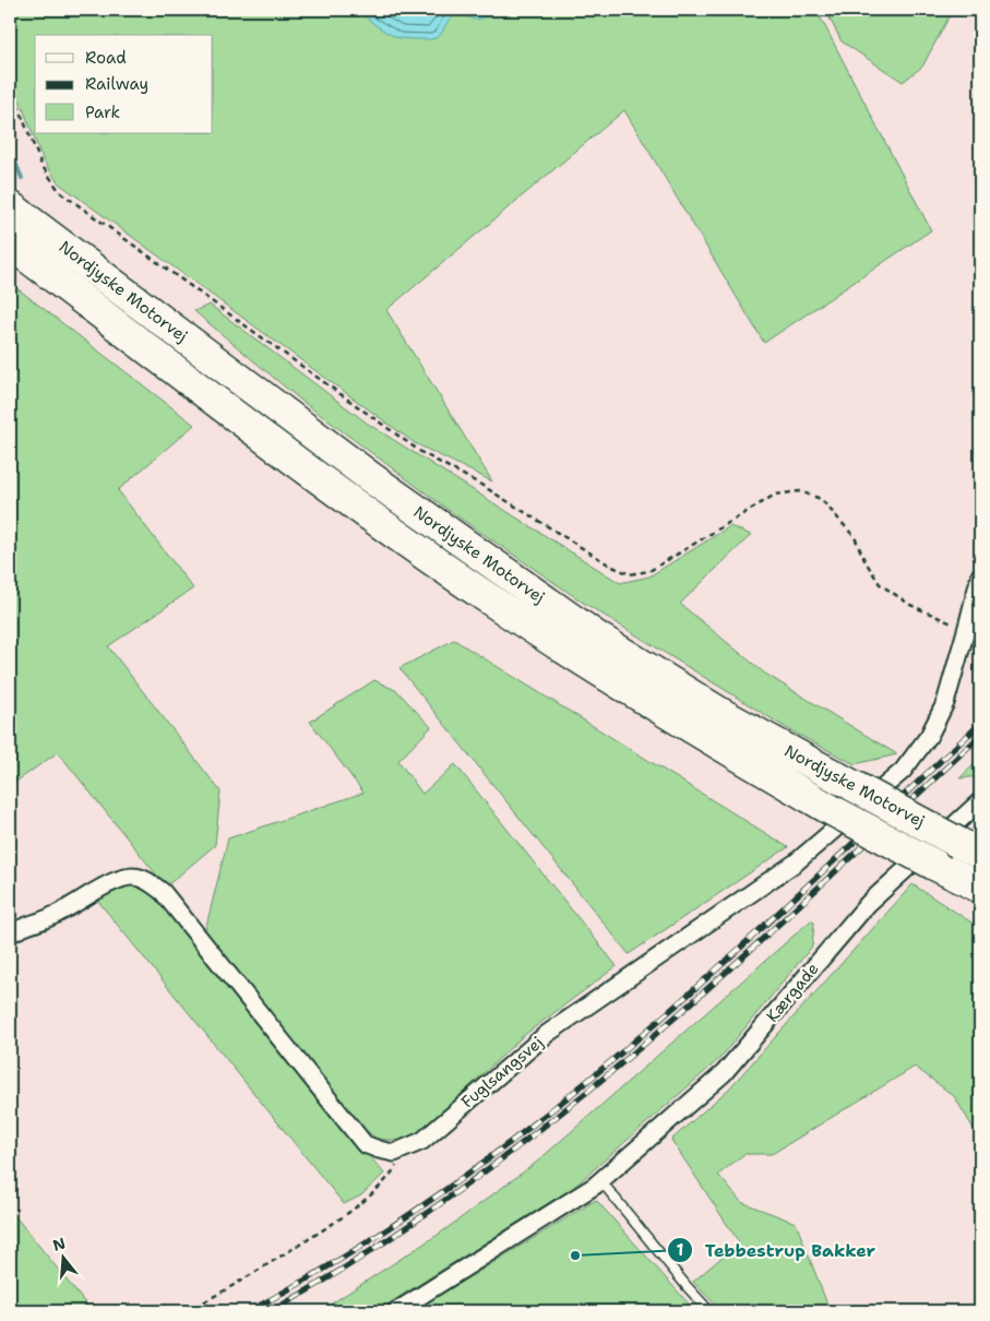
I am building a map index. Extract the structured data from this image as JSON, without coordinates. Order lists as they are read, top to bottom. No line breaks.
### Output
{"streets":{"highway":["Nordjyske Motorvej"],"street":["Kærgade","Fuglsangsvej"]},"places":["Tebbestrup Bakker"],"legend":["Road","Railway","Park"],"north":"top"}
